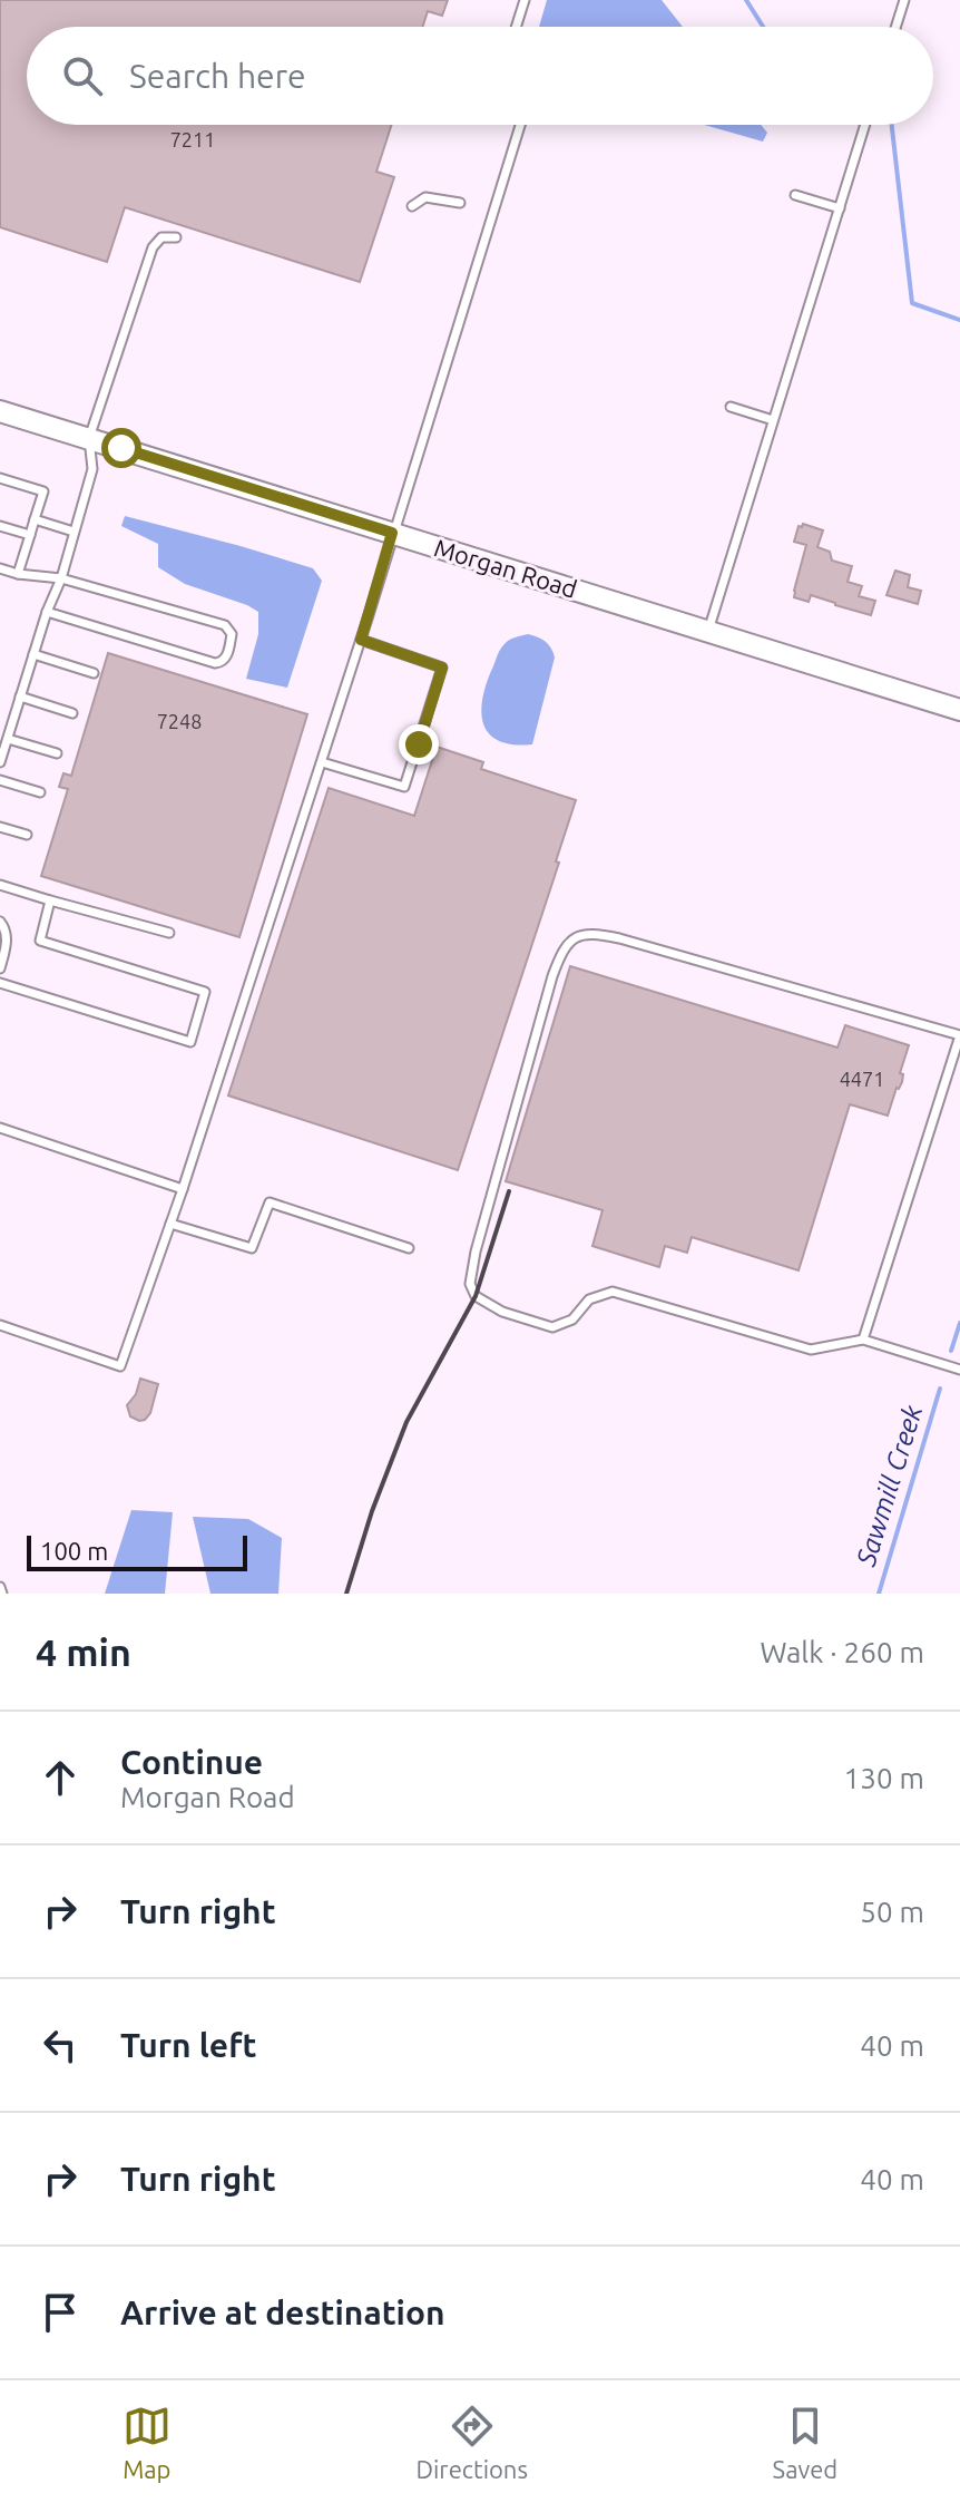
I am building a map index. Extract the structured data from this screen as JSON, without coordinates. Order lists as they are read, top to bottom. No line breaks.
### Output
{"streets":{"street":["Morgan Road"]},"water":["Sawmill Creek"],"house_numbers":["7211","7248","4471"],"scale_bar":"100 m","page":{"search":"Search here","scale":"100 m","heading":["4 min","Walk · 260 m"],"list":[["Continue","Morgan Road","130 m"],["Turn right","50 m"],["Turn left","40 m"],["Turn right","40 m"],"Arrive at destination"],"nav":["Map","Directions","Saved"]}}
